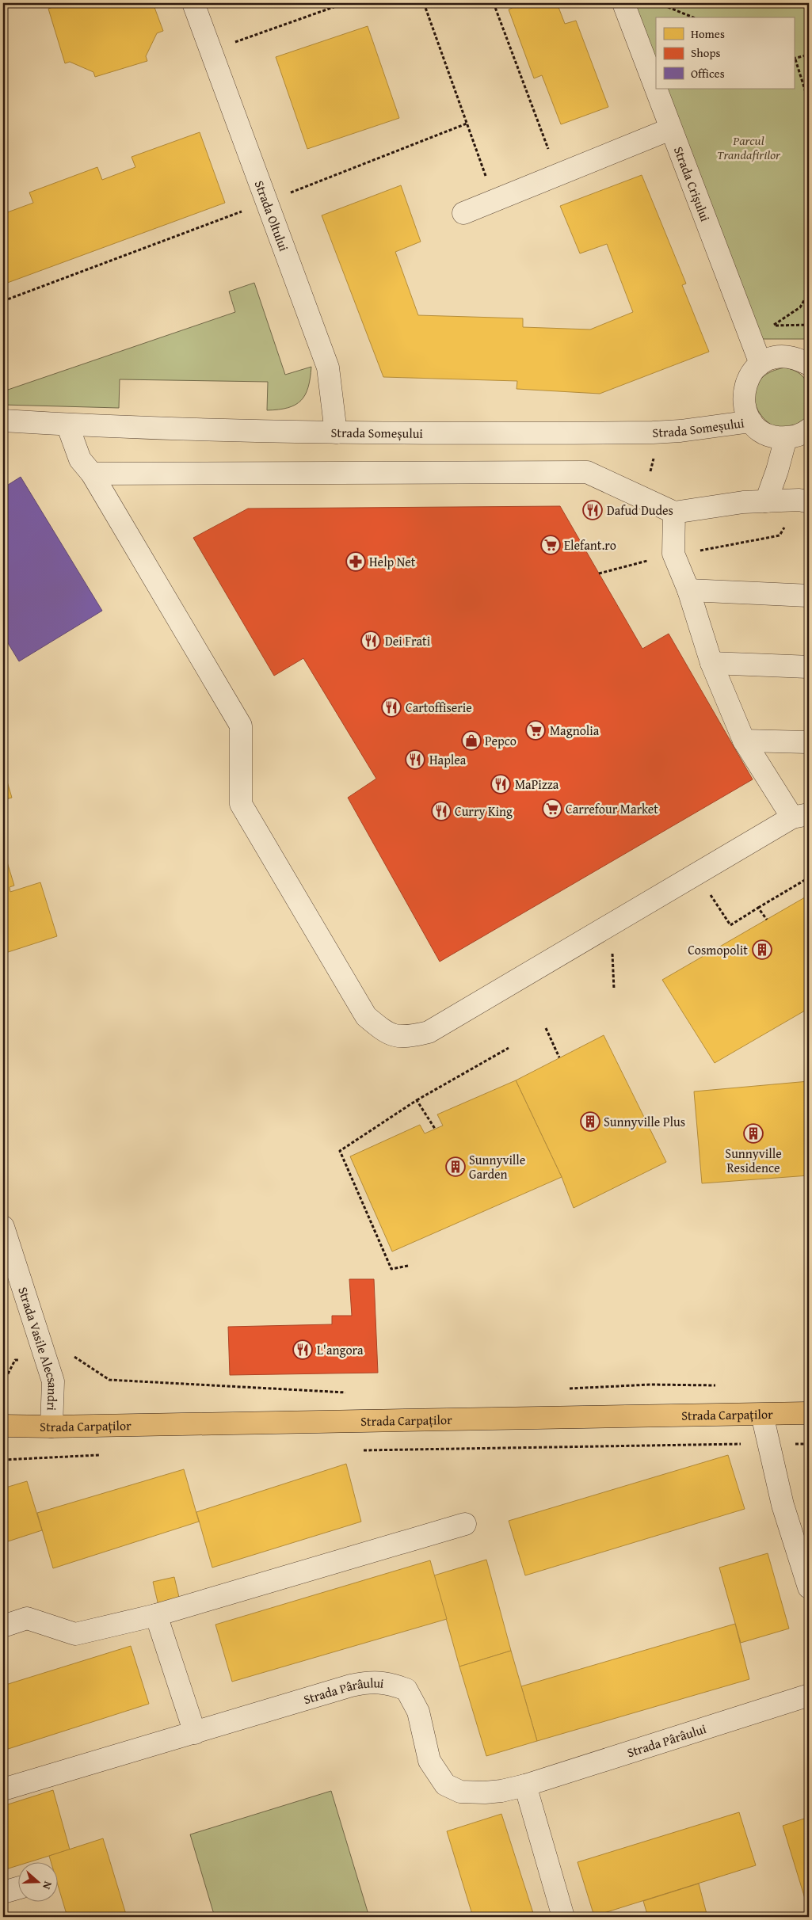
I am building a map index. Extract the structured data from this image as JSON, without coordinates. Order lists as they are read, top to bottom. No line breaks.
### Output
{"streets":{"main road":["Strada Carpaților"],"street":["Strada Crișului","Strada Oltului","Strada Someșului","Strada Vasile Alecsandri","Strada Pârâului"]},"crossings":[["Strada Crișului","Strada Someșului"],["Strada Oltului","Strada Someșului"],["Strada Vasile Alecsandri","Strada Carpaților"]],"parks":["Parcul Trandafirilor"],"places":{"restaurant":["Dafud Dudes","Dei Frati","Cartoffiserie","Haplea","MaPizza","Curry King","L'angora"],"supermarket":["Elefant.ro","Magnolia","Carrefour Market"],"pharmacy":["Help Net"],"shop":["Pepco"],"building":["Cosmopolit","Sunnyville Plus","Sunnyville Residence","Sunnyville Garden"]},"legend":["Homes","Shops","Offices"],"north":"right"}
